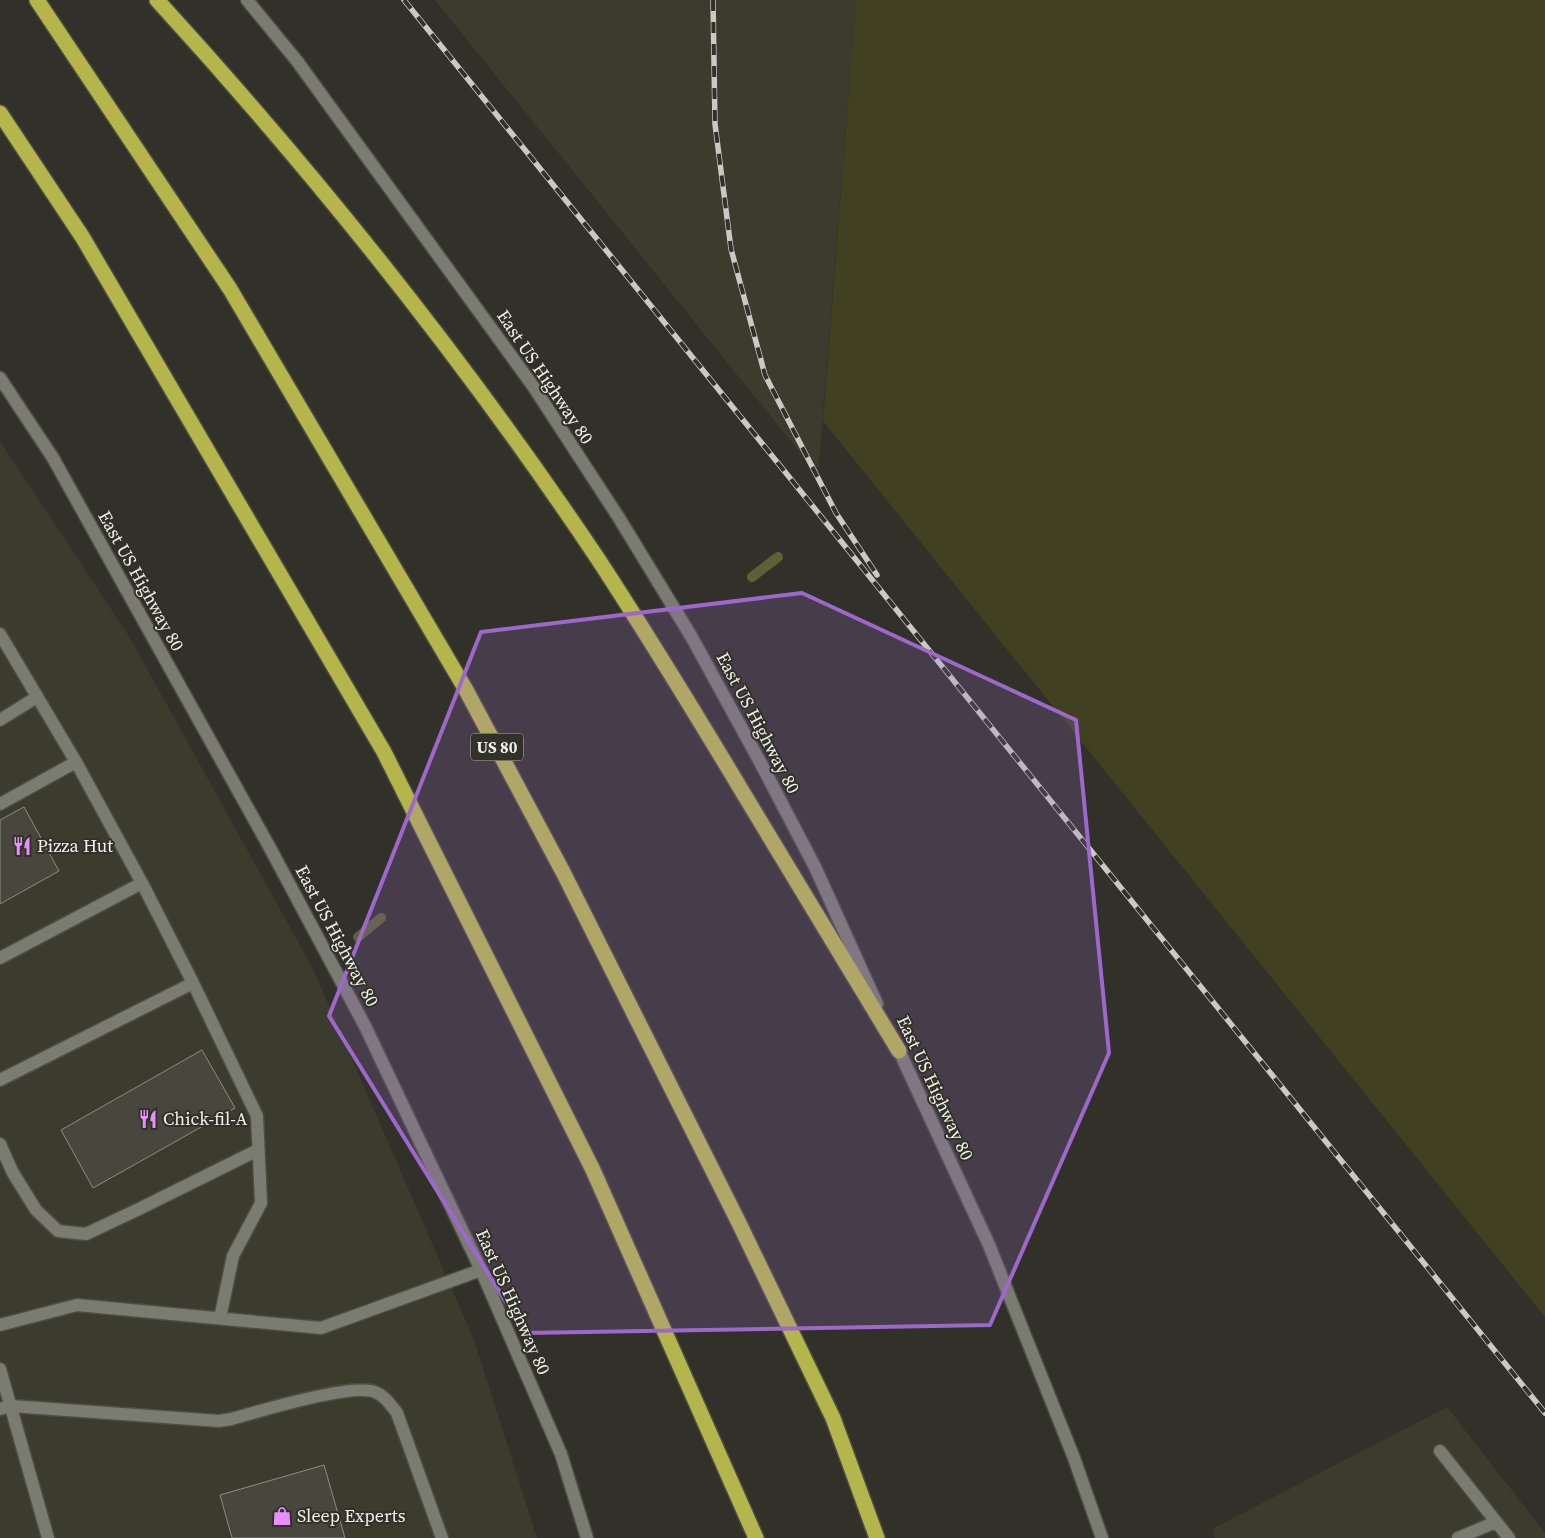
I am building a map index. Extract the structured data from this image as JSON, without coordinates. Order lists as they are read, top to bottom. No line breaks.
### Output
{"streets":{"highway":["US 80"],"main road":["East US Highway 80"]},"places":{"restaurant":["Pizza Hut","Chick-fil-A"],"shop":["Sleep Experts"]}}
